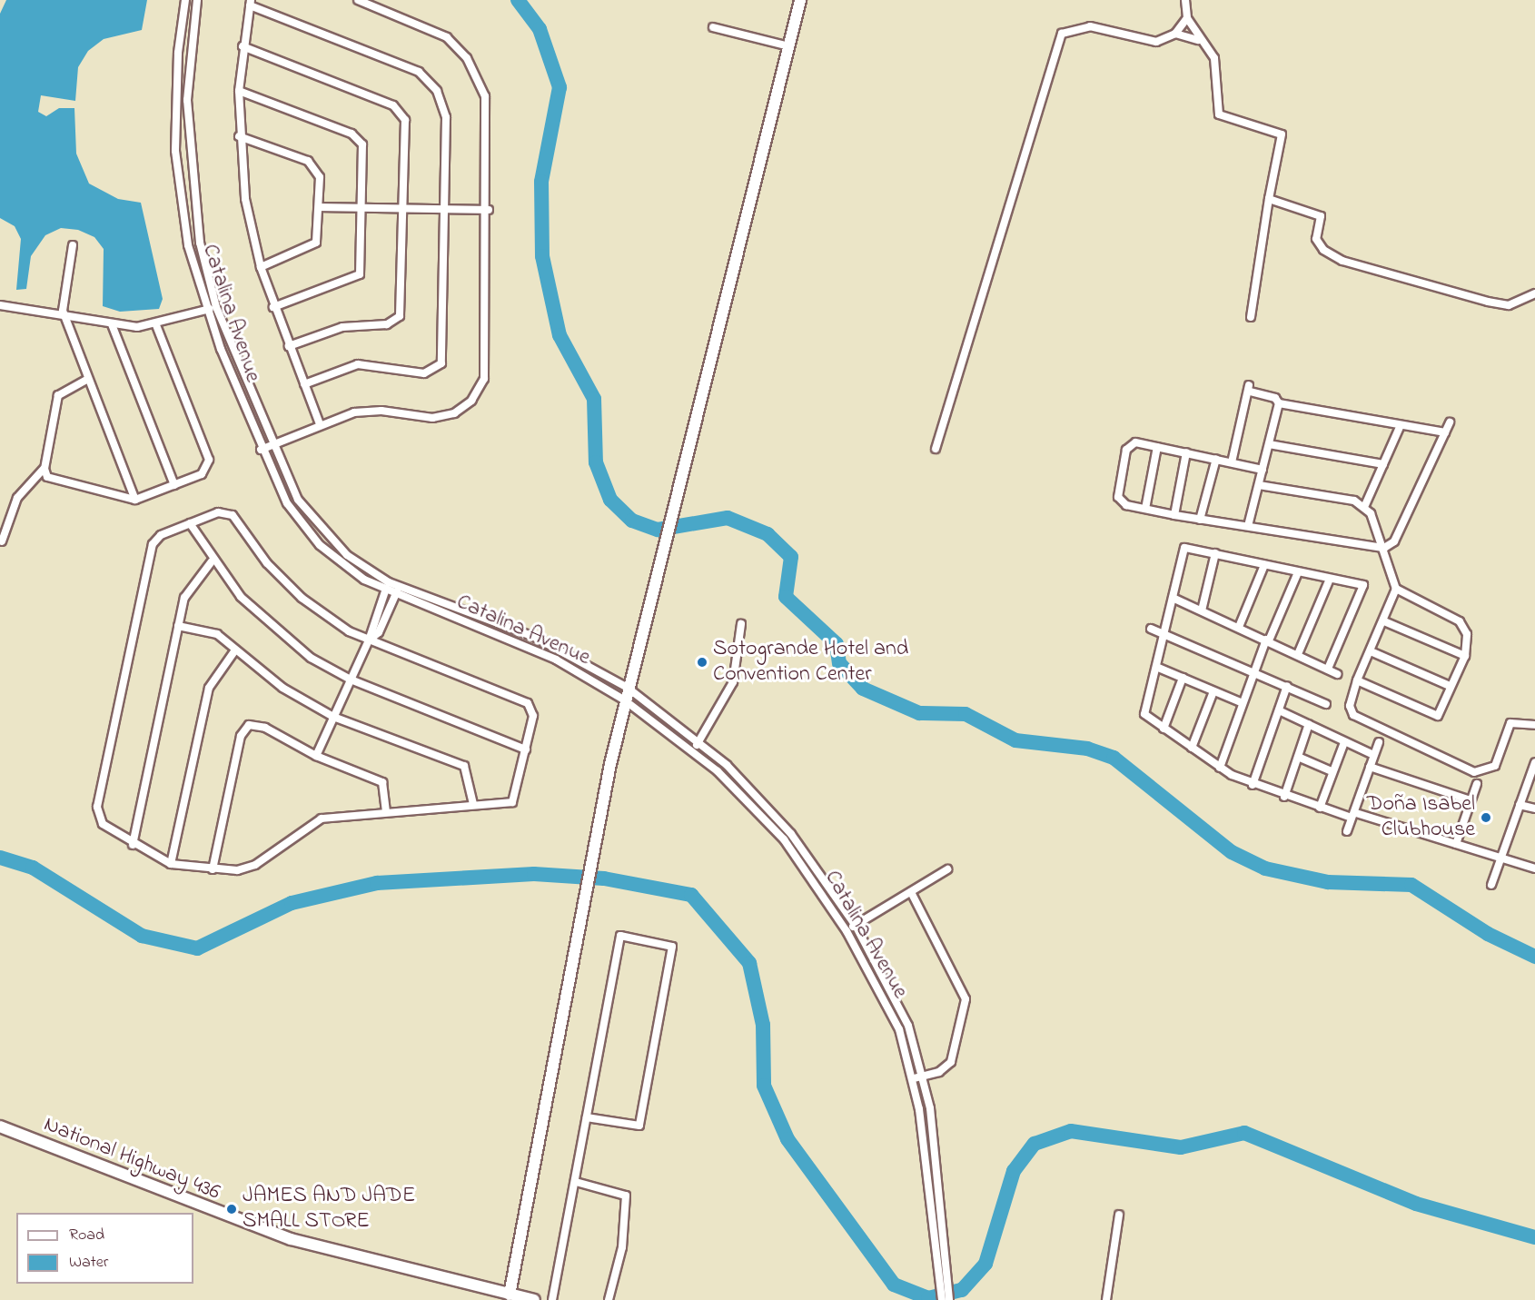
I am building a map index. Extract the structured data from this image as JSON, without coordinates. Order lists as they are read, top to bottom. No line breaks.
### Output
{"streets":{"main road":["National Highway 436"],"street":["Catalina Avenue"]},"places":["Sotogrande Hotel and Convention Center","Doña Isabel Clubhouse","JAMES AND JADE SMALL STORE"],"legend":["Road","Water"]}
